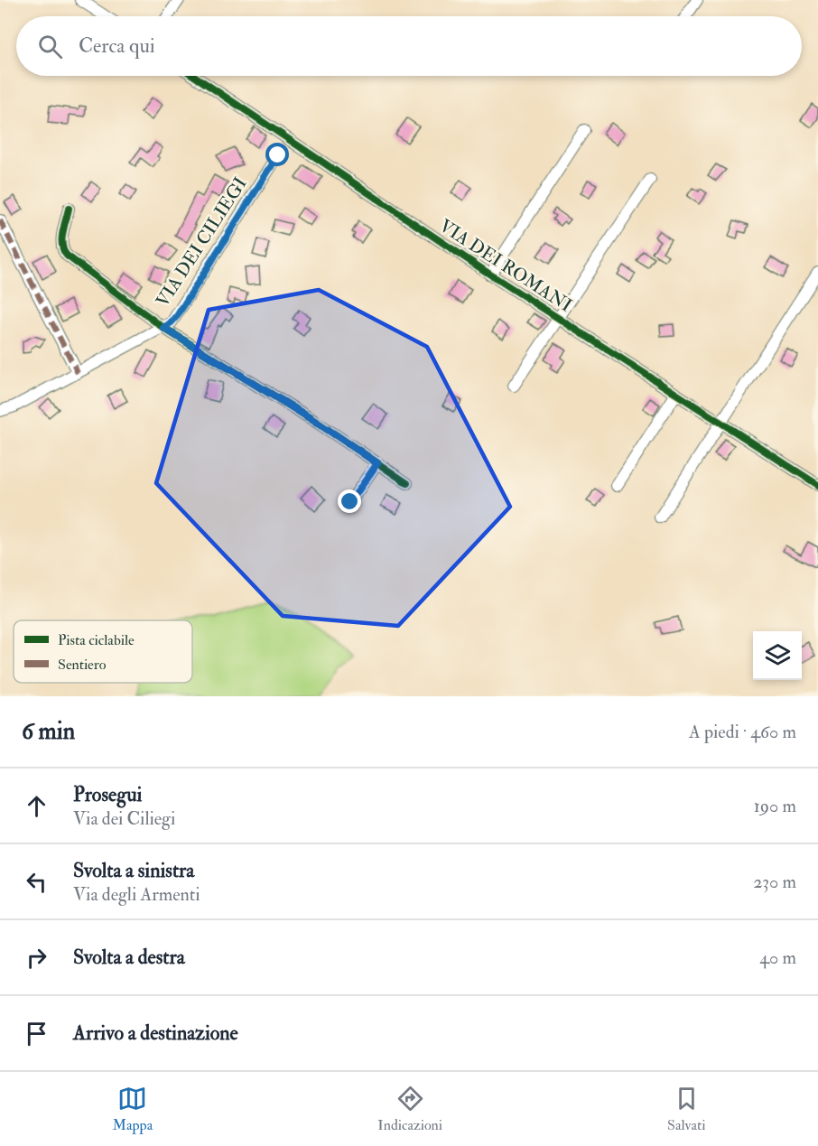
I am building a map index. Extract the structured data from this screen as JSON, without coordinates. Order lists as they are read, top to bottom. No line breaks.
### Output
{"streets":{"street":["VIA DEI CILIEGI","VIA DEI ROMANI"]},"legend":["Pista ciclabile","Sentiero"],"page":{"search":"Cerca qui","heading":["6 min","A piedi · 460 m"],"list":[["Prosegui","Via dei Ciliegi","190 m"],["Svolta a sinistra","Via degli Armenti","230 m"],["Svolta a destra","40 m"],"Arrivo a destinazione"],"nav":["Mappa","Indicazioni","Salvati"]}}
